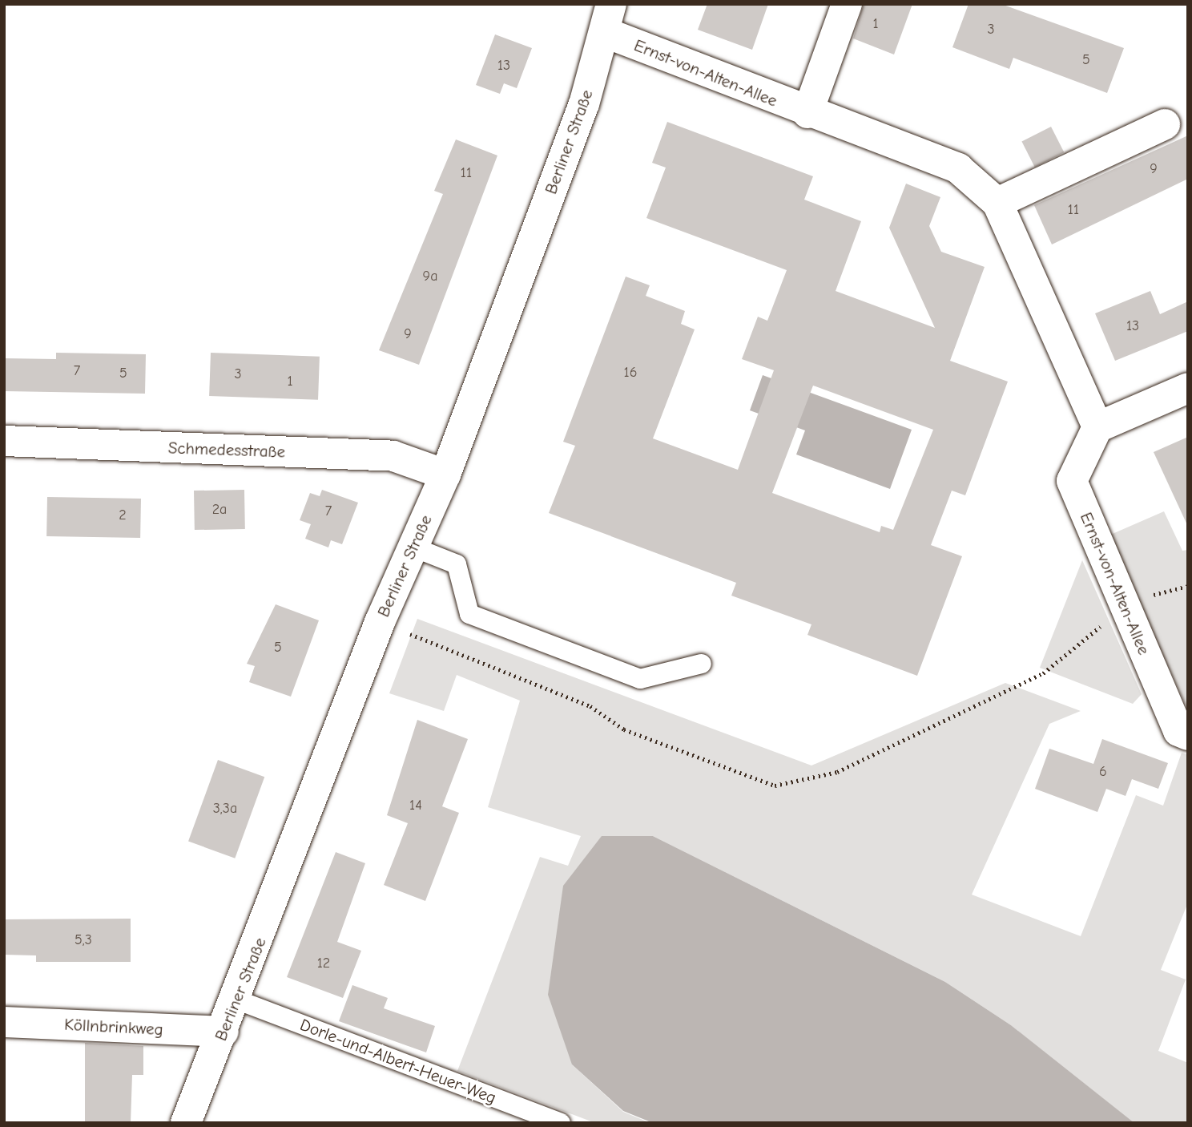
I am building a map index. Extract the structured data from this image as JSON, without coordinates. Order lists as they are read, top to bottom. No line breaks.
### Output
{"streets":{"street":["Ernst-von-Alten-Allee","Berliner Straße","Schmedesstraße","Köllnbrinkweg"],"lane":["Dorle-und-Albert-Heuer-Weg"]},"crossings":[["Ernst-von-Alten-Allee","Berliner Straße"],["Berliner Straße","Schmedesstraße"],["Berliner Straße","Köllnbrinkweg"],["Berliner Straße","Dorle-und-Albert-Heuer-Weg"]],"house_numbers":["1","3","5","13","9","11","11","9a","13","9","7","16","5","3","1","2a","7","2","5","6","14","3,3a","5,3","12"]}
